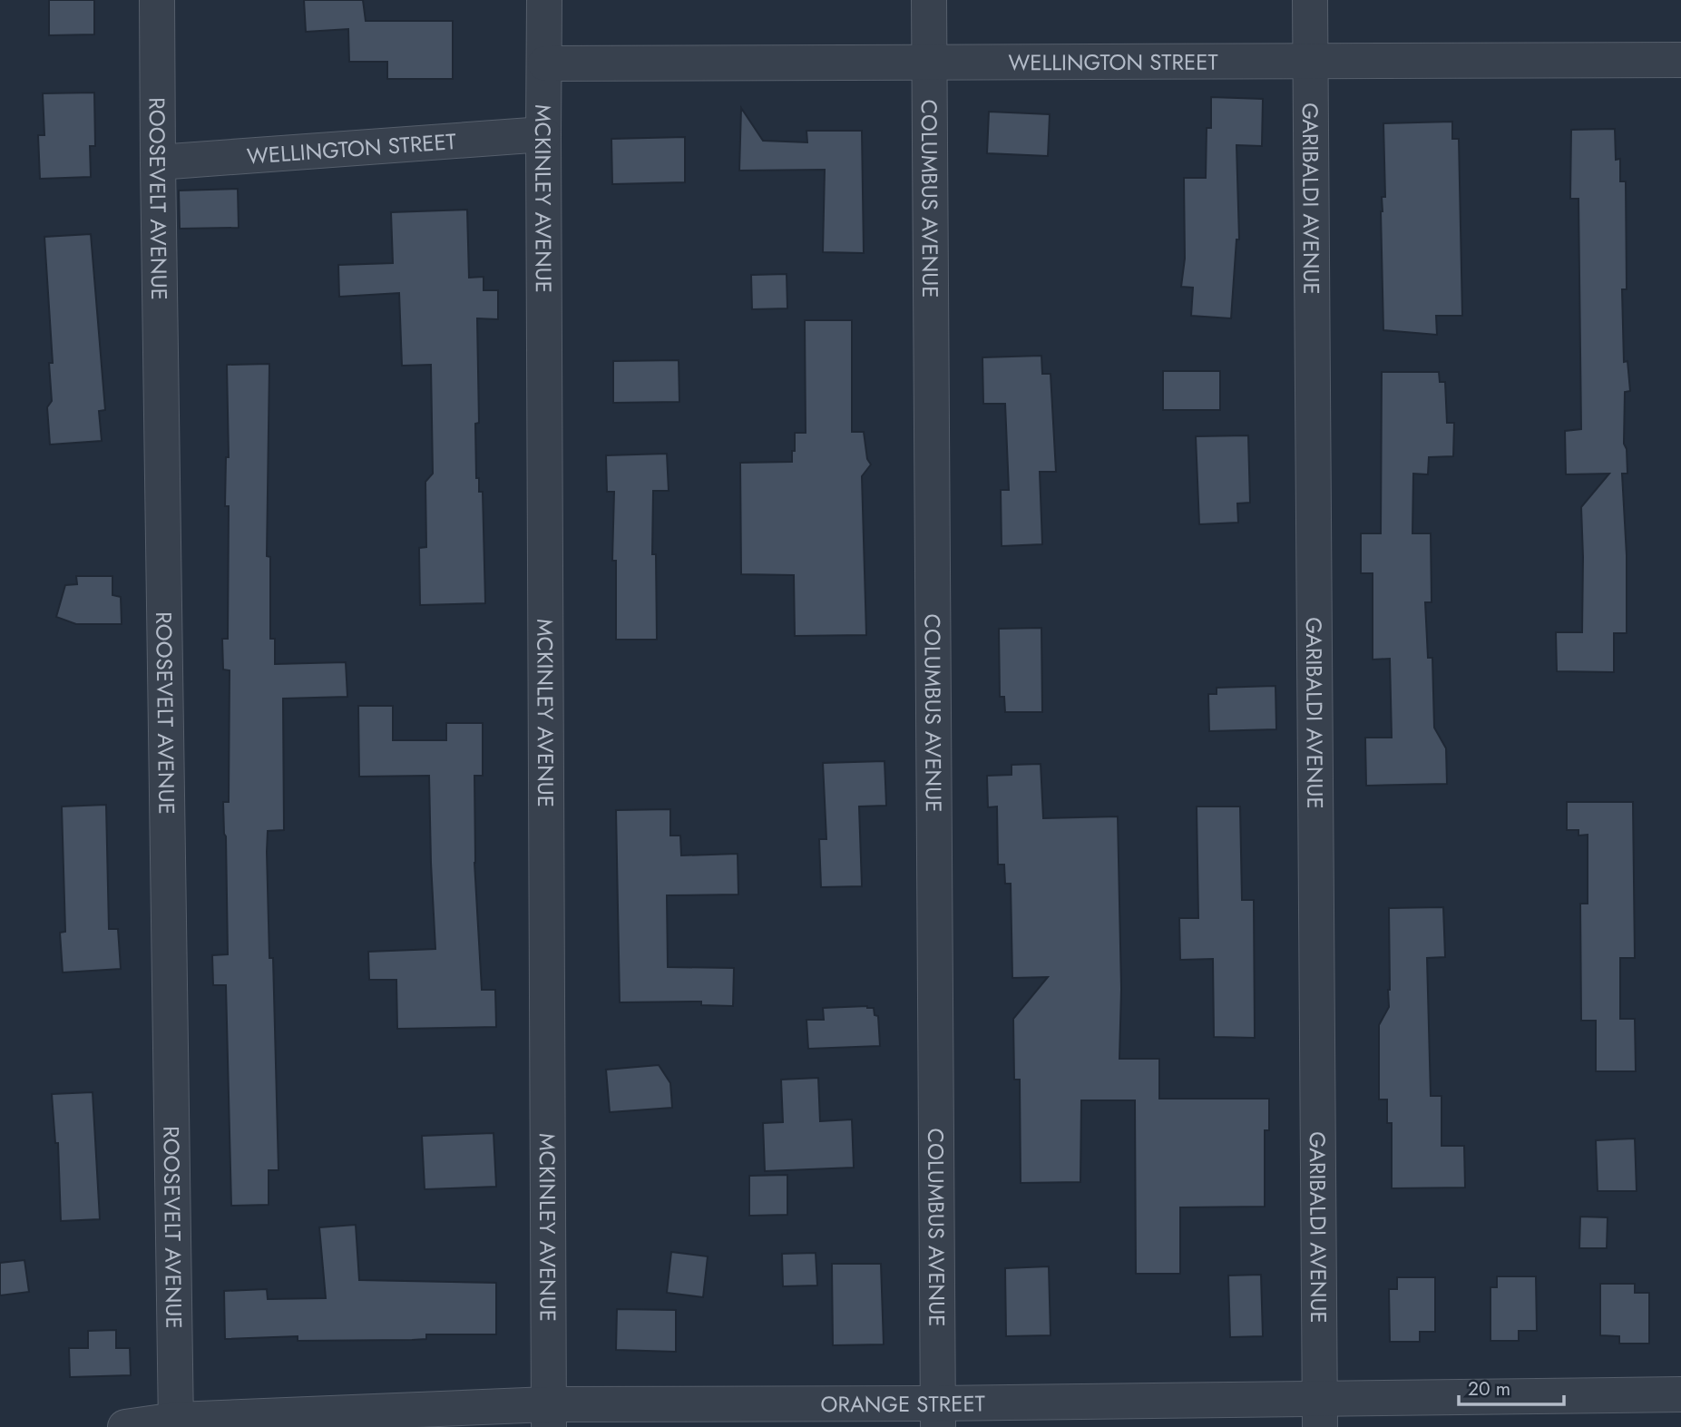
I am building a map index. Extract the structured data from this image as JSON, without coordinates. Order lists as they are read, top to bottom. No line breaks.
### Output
{"streets":{"street":["WELLINGTON STREET","MCKINLEY AVENUE","ROOSEVELT AVENUE","COLUMBUS AVENUE","GARIBALDI AVENUE","ORANGE STREET"]},"crossings":[["WELLINGTON STREET","MCKINLEY AVENUE"],["WELLINGTON STREET","ROOSEVELT AVENUE"],["WELLINGTON STREET","COLUMBUS AVENUE"],["WELLINGTON STREET","GARIBALDI AVENUE"],["MCKINLEY AVENUE","ORANGE STREET"],["ROOSEVELT AVENUE","ORANGE STREET"],["COLUMBUS AVENUE","ORANGE STREET"],["GARIBALDI AVENUE","ORANGE STREET"]],"scale_bar":"20 m"}
